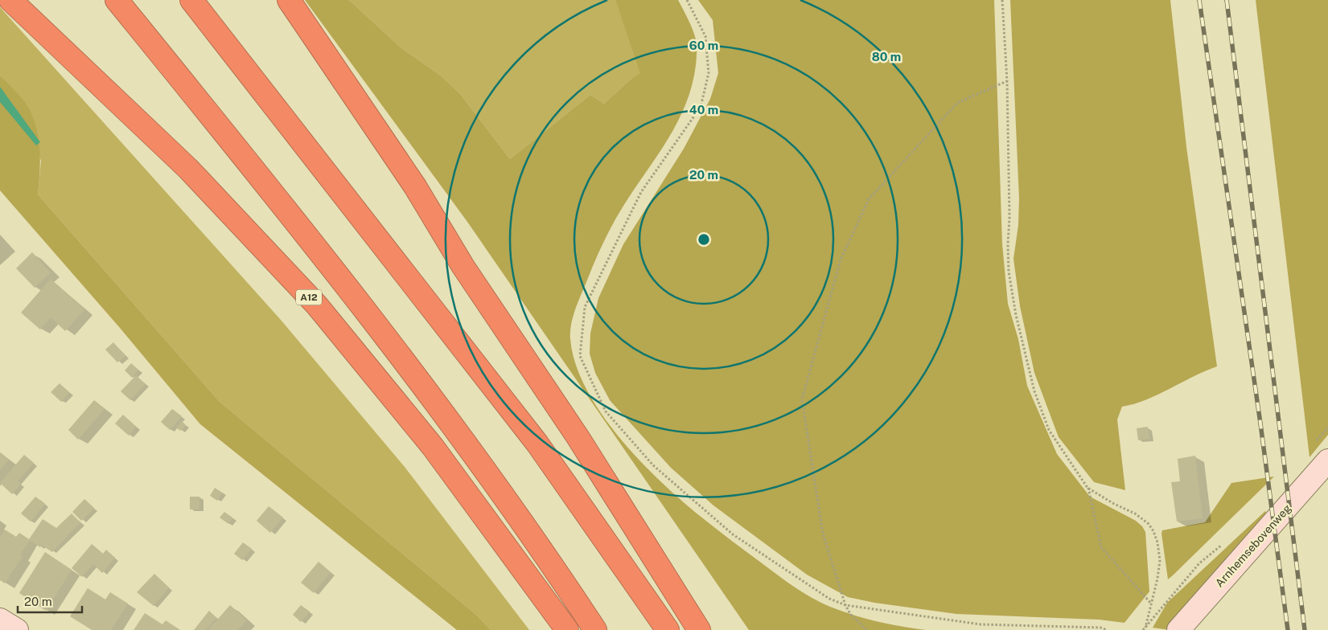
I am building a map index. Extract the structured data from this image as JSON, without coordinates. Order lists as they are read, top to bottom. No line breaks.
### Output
{"streets":{"highway":["A12"],"main road":["Arnhemsebovenweg"]},"scale_bar":"20 m","rings":["60 m","80 m","40 m","20 m"]}
